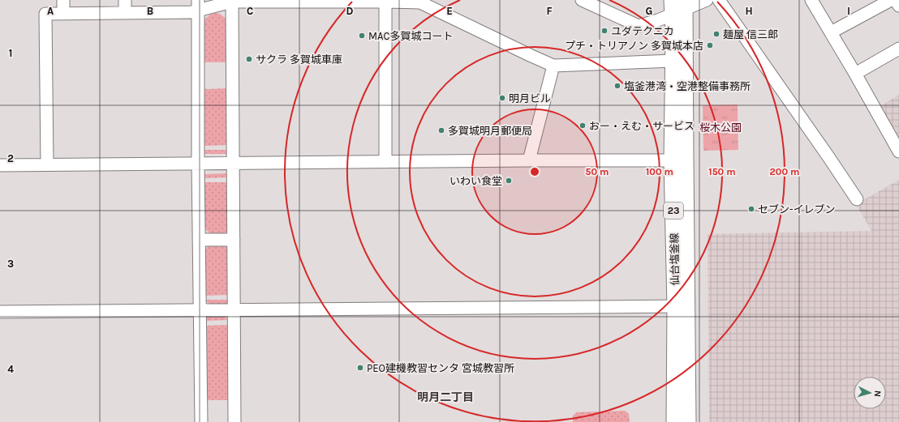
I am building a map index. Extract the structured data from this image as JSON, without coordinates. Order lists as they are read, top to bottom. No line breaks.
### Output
{"streets":{"main road":["23","仙台塩釜線"]},"districts":["明月二丁目"],"parks":["桜木公園"],"places":["ユダテクニカ","麺屋 信三郎","MAC多賀城コート","プチ・トリアノン 多賀城本店","サクラ 多賀城車庫","塩釜港湾・空港整備事務所","明月ビル","おー・えむ・サービス","多賀城明月郵便局","いわい食堂","セブン-イレブン","PEO建機教習センタ 宮城教習所"],"north":"right","grid":{"columns":["A","B","C","D","E","F","G","H","I"],"rows":["1","2","3","4"]},"rings":["50 m","100 m","150 m","200 m"]}
